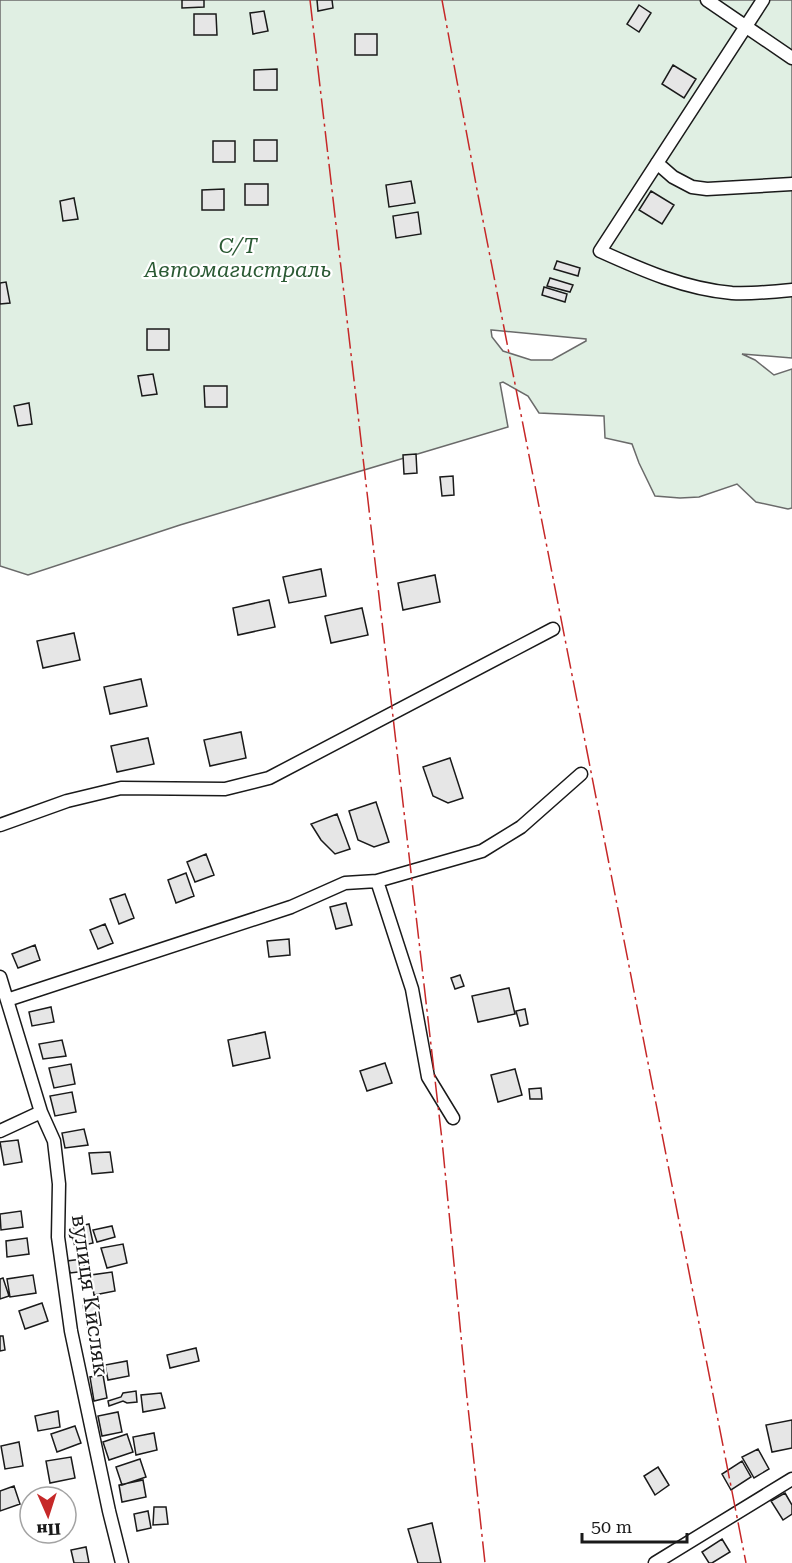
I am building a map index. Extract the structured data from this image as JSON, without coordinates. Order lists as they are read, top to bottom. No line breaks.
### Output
{"streets":{"street":["вулиця Кисляк"]},"parks":["С/Т Автомагистраль"],"scale_bar":"50 m","north":"bottom"}
